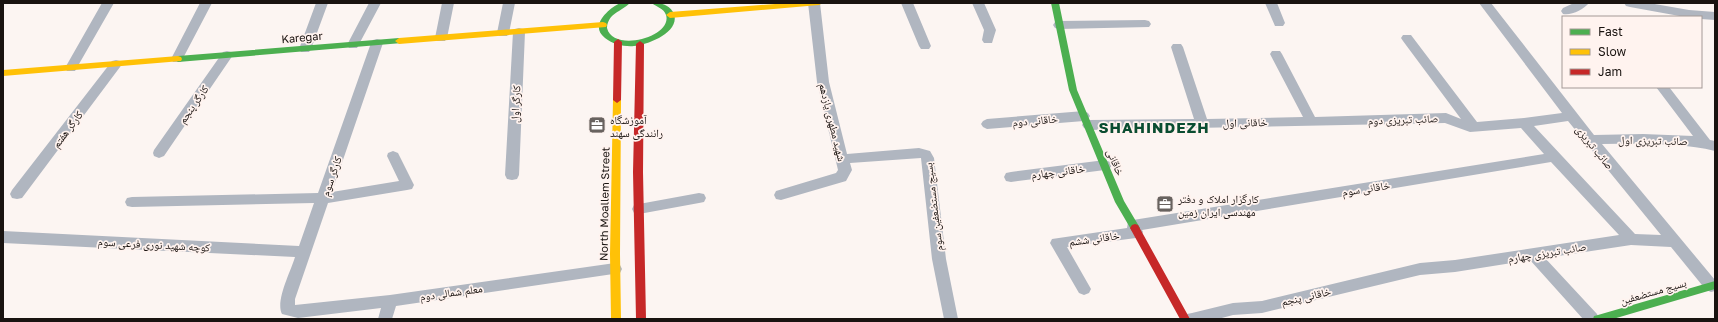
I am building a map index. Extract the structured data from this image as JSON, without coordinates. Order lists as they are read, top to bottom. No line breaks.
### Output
{"streets":{"main road":["Karegar","خاقانی","North Moallem Street","بسیج مستضعفین"],"street":["کارگر پنجم","کارگر اول","صائب تبریزی دوم","خاقانی دوم","شهید مطهری یازدهم","خاقانی اول","کارگر هفتم","صائب تبریزی اول","صائب تبریزی","خاقانی چهارم","کارگر سوم","خاقانی سوم","بسیج مستضعفین سوم","خاقانی ششم","کوچه شهید نوری فرعی سوم","صائب تبریزی چهارم","معلم شمالی دوم","خاقانی پنجم"]},"crossings":[["Karegar","کارگر پنجم"],["Karegar","کارگر اول"],["Karegar","کارگر هفتم"],["Karegar","کارگر سوم"],["صائب تبریزی دوم","خاقانی اول"],["صائب تبریزی دوم","صائب تبریزی"],["خاقانی دوم","خاقانی اول"],["خاقانی دوم","خاقانی"],["شهید مطهری یازدهم","بسیج مستضعفین سوم"],["خاقانی اول","خاقانی"],["صائب تبریزی اول","صائب تبریزی"],["صائب تبریزی","صائب تبریزی چهارم"],["صائب تبریزی","بسیج مستضعفین"],["خاقانی","خاقانی چهارم"],["خاقانی","خاقانی سوم"],["خاقانی","خاقانی ششم"],["کارگر سوم","کوچه شهید نوری فرعی سوم"],["کارگر سوم","معلم شمالی دوم"],["خاقانی سوم","خاقانی ششم"],["North Moallem Street","معلم شمالی دوم"],["صائب تبریزی چهارم","خاقانی پنجم"]],"districts":["SHAHINDEZH"],"places":{"office":["آموزشگاه رانندگی سهند","کارگزار املاک و دفتر مهندسی ایران زمین"]},"legend":["Fast","Slow","Jam"]}
